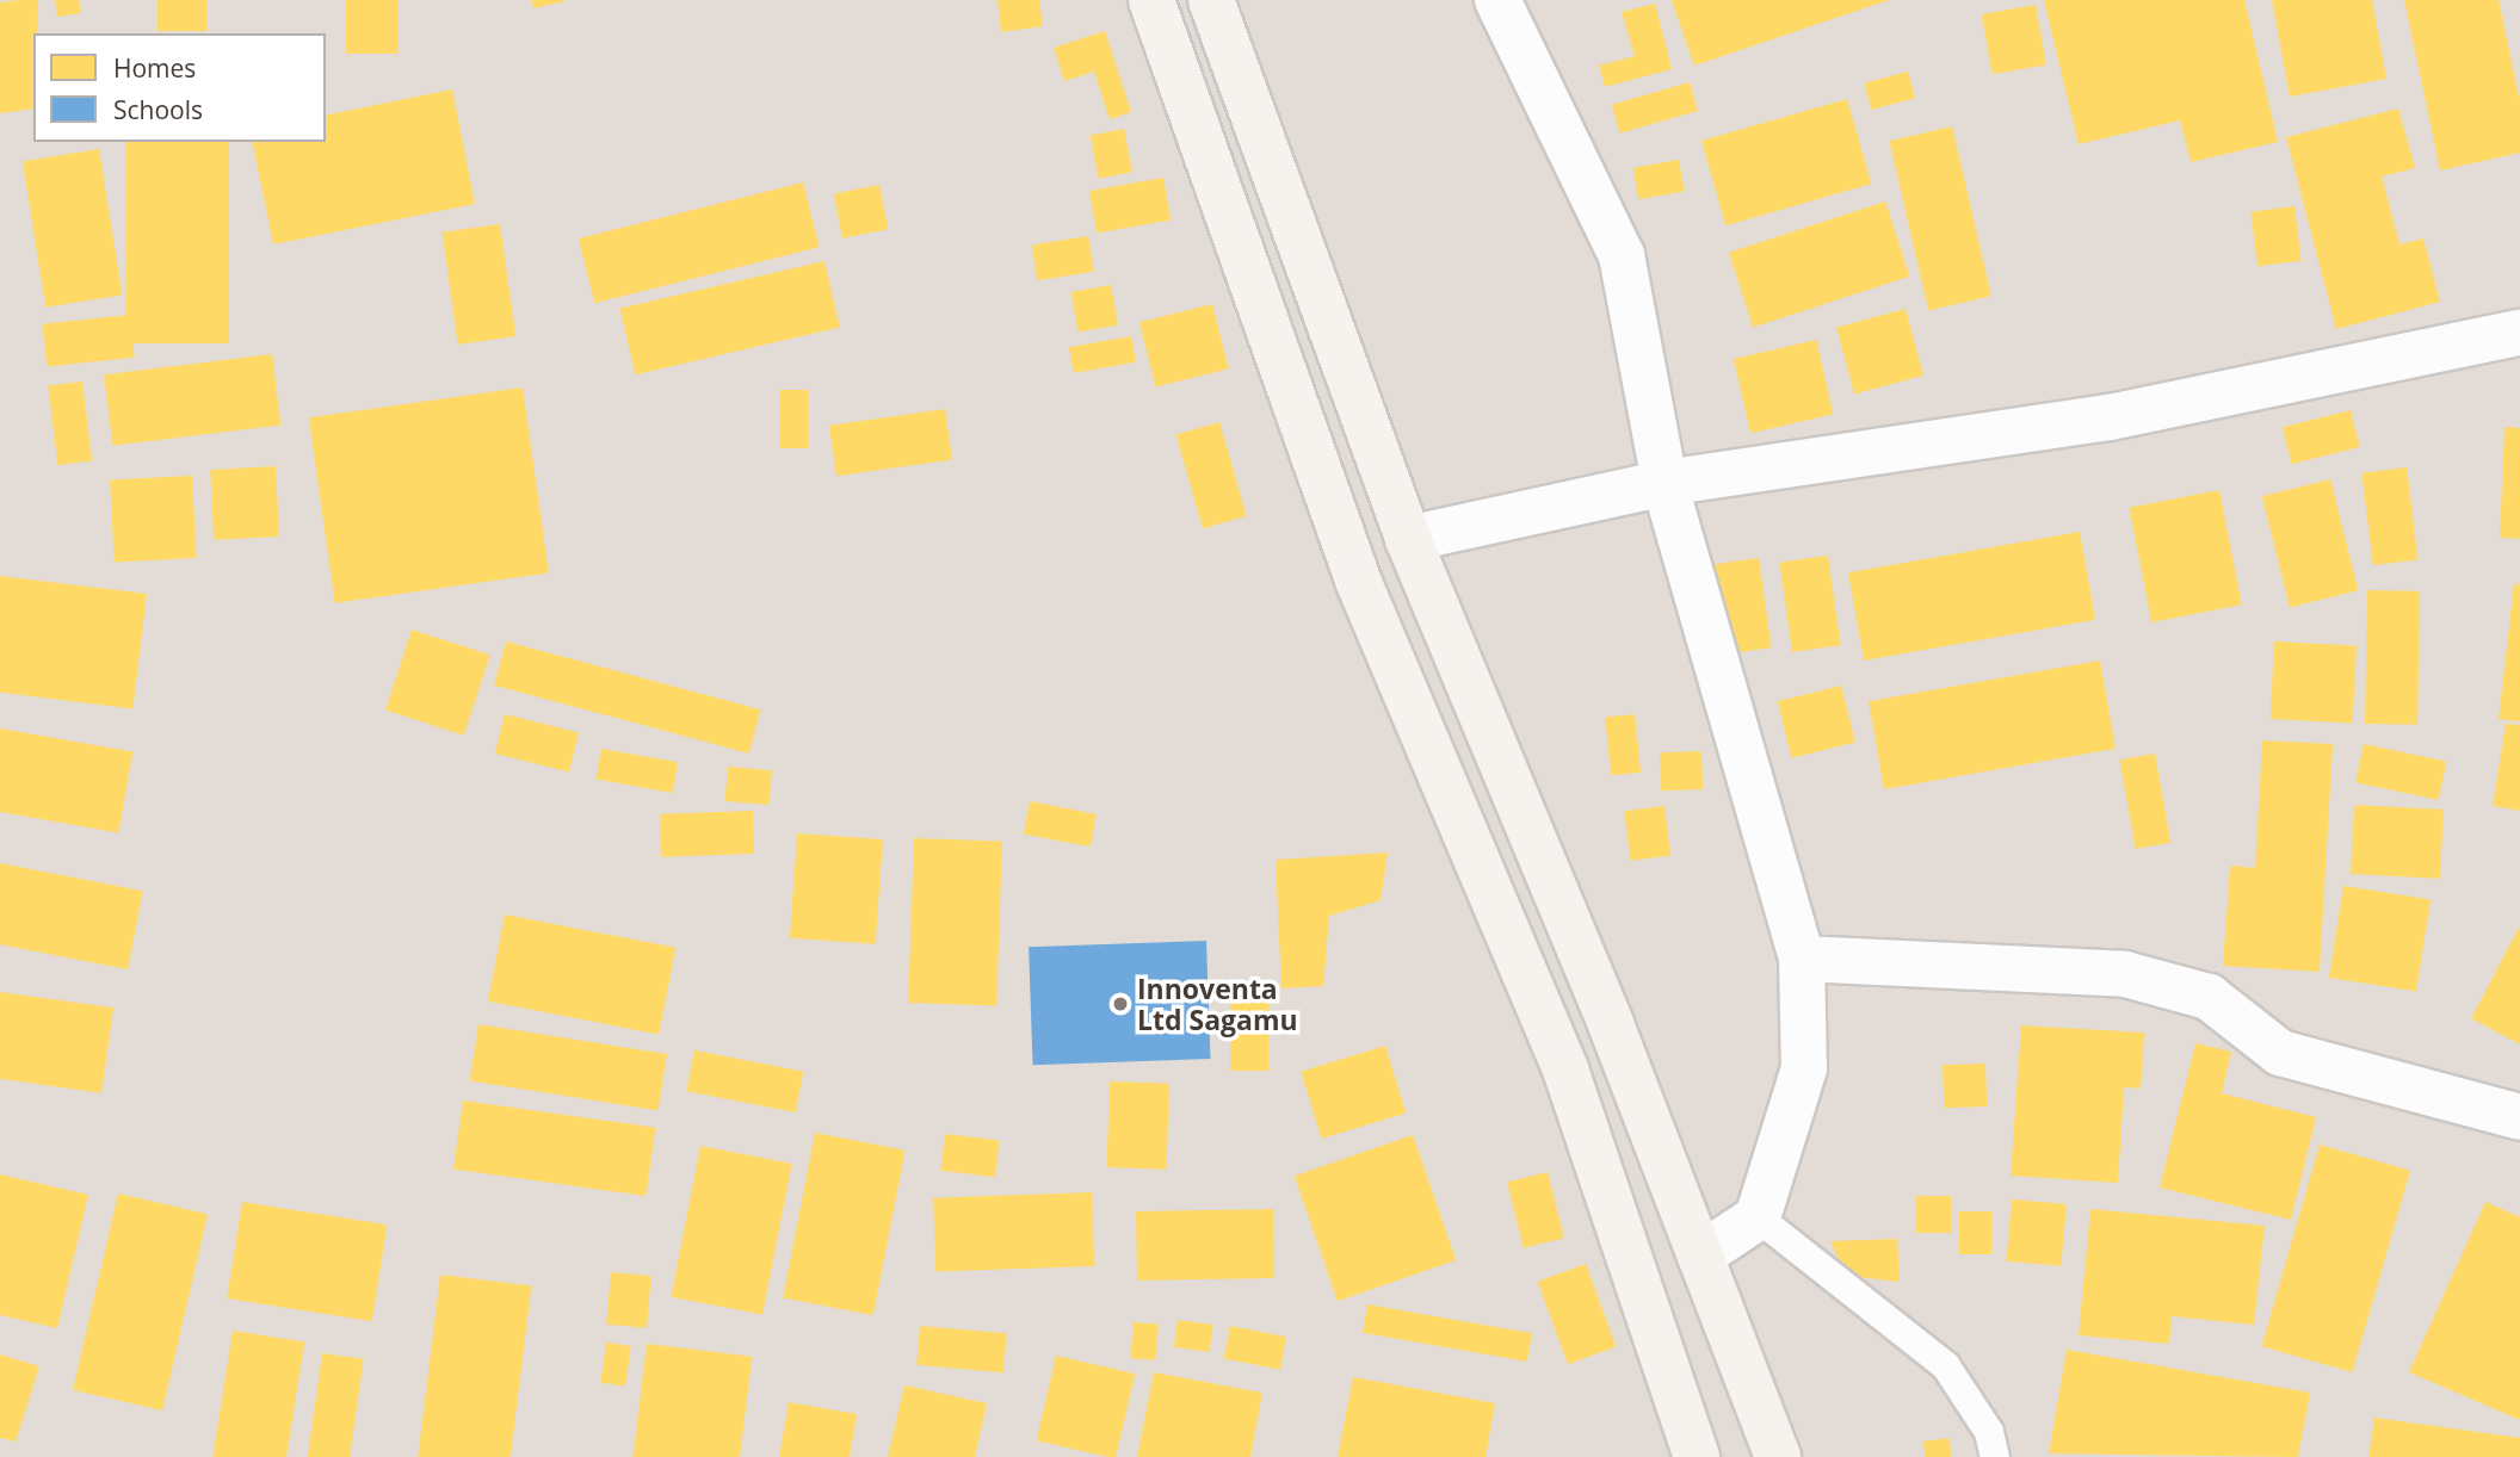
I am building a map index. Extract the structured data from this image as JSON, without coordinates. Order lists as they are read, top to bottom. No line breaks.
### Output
{"places":["Innoventa Ltd Sagamu"],"legend":["Homes","Schools"]}
